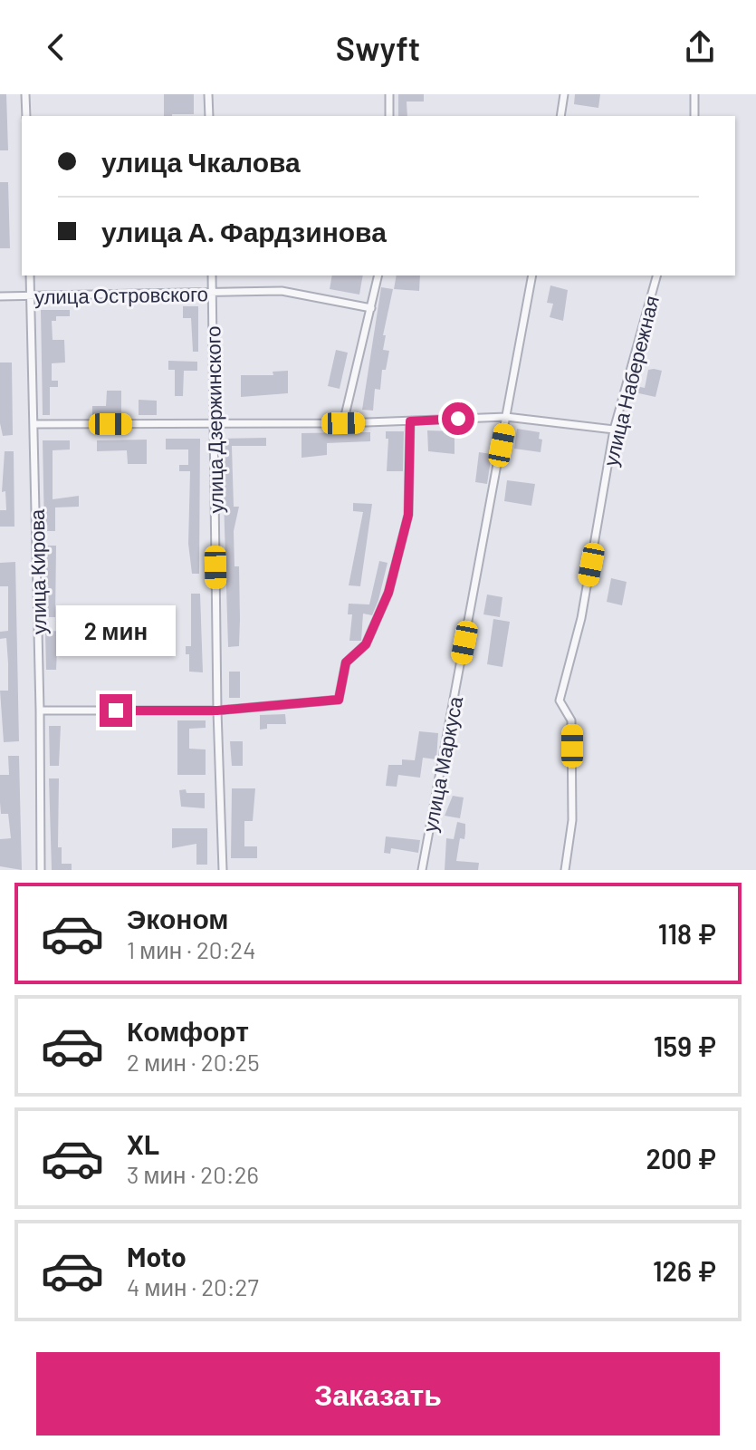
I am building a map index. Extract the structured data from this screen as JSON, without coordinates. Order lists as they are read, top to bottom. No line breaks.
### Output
{"streets":{"street":["улица Островского","улица Набережная","улица Дзержинского","улица Кирова","улица Маркуса"]},"crossings":[["улица Островского","улица Дзержинского"],["улица Островского","улица Кирова"]],"page":{"header":"Swyft","banner":["улица Чкалова","улица А. Фардзинова"],"bubble":"2 мин","list":[{"name":"Эконом","note":"1 мин · 20:24","value":"118 ₽"},{"name":"Комфорт","note":"2 мин · 20:25","value":"159 ₽"},{"name":"XL","note":"3 мин · 20:26","value":"200 ₽"},{"name":"Moto","note":"4 мин · 20:27","value":"126 ₽"}],"buttons":"Заказать"}}
